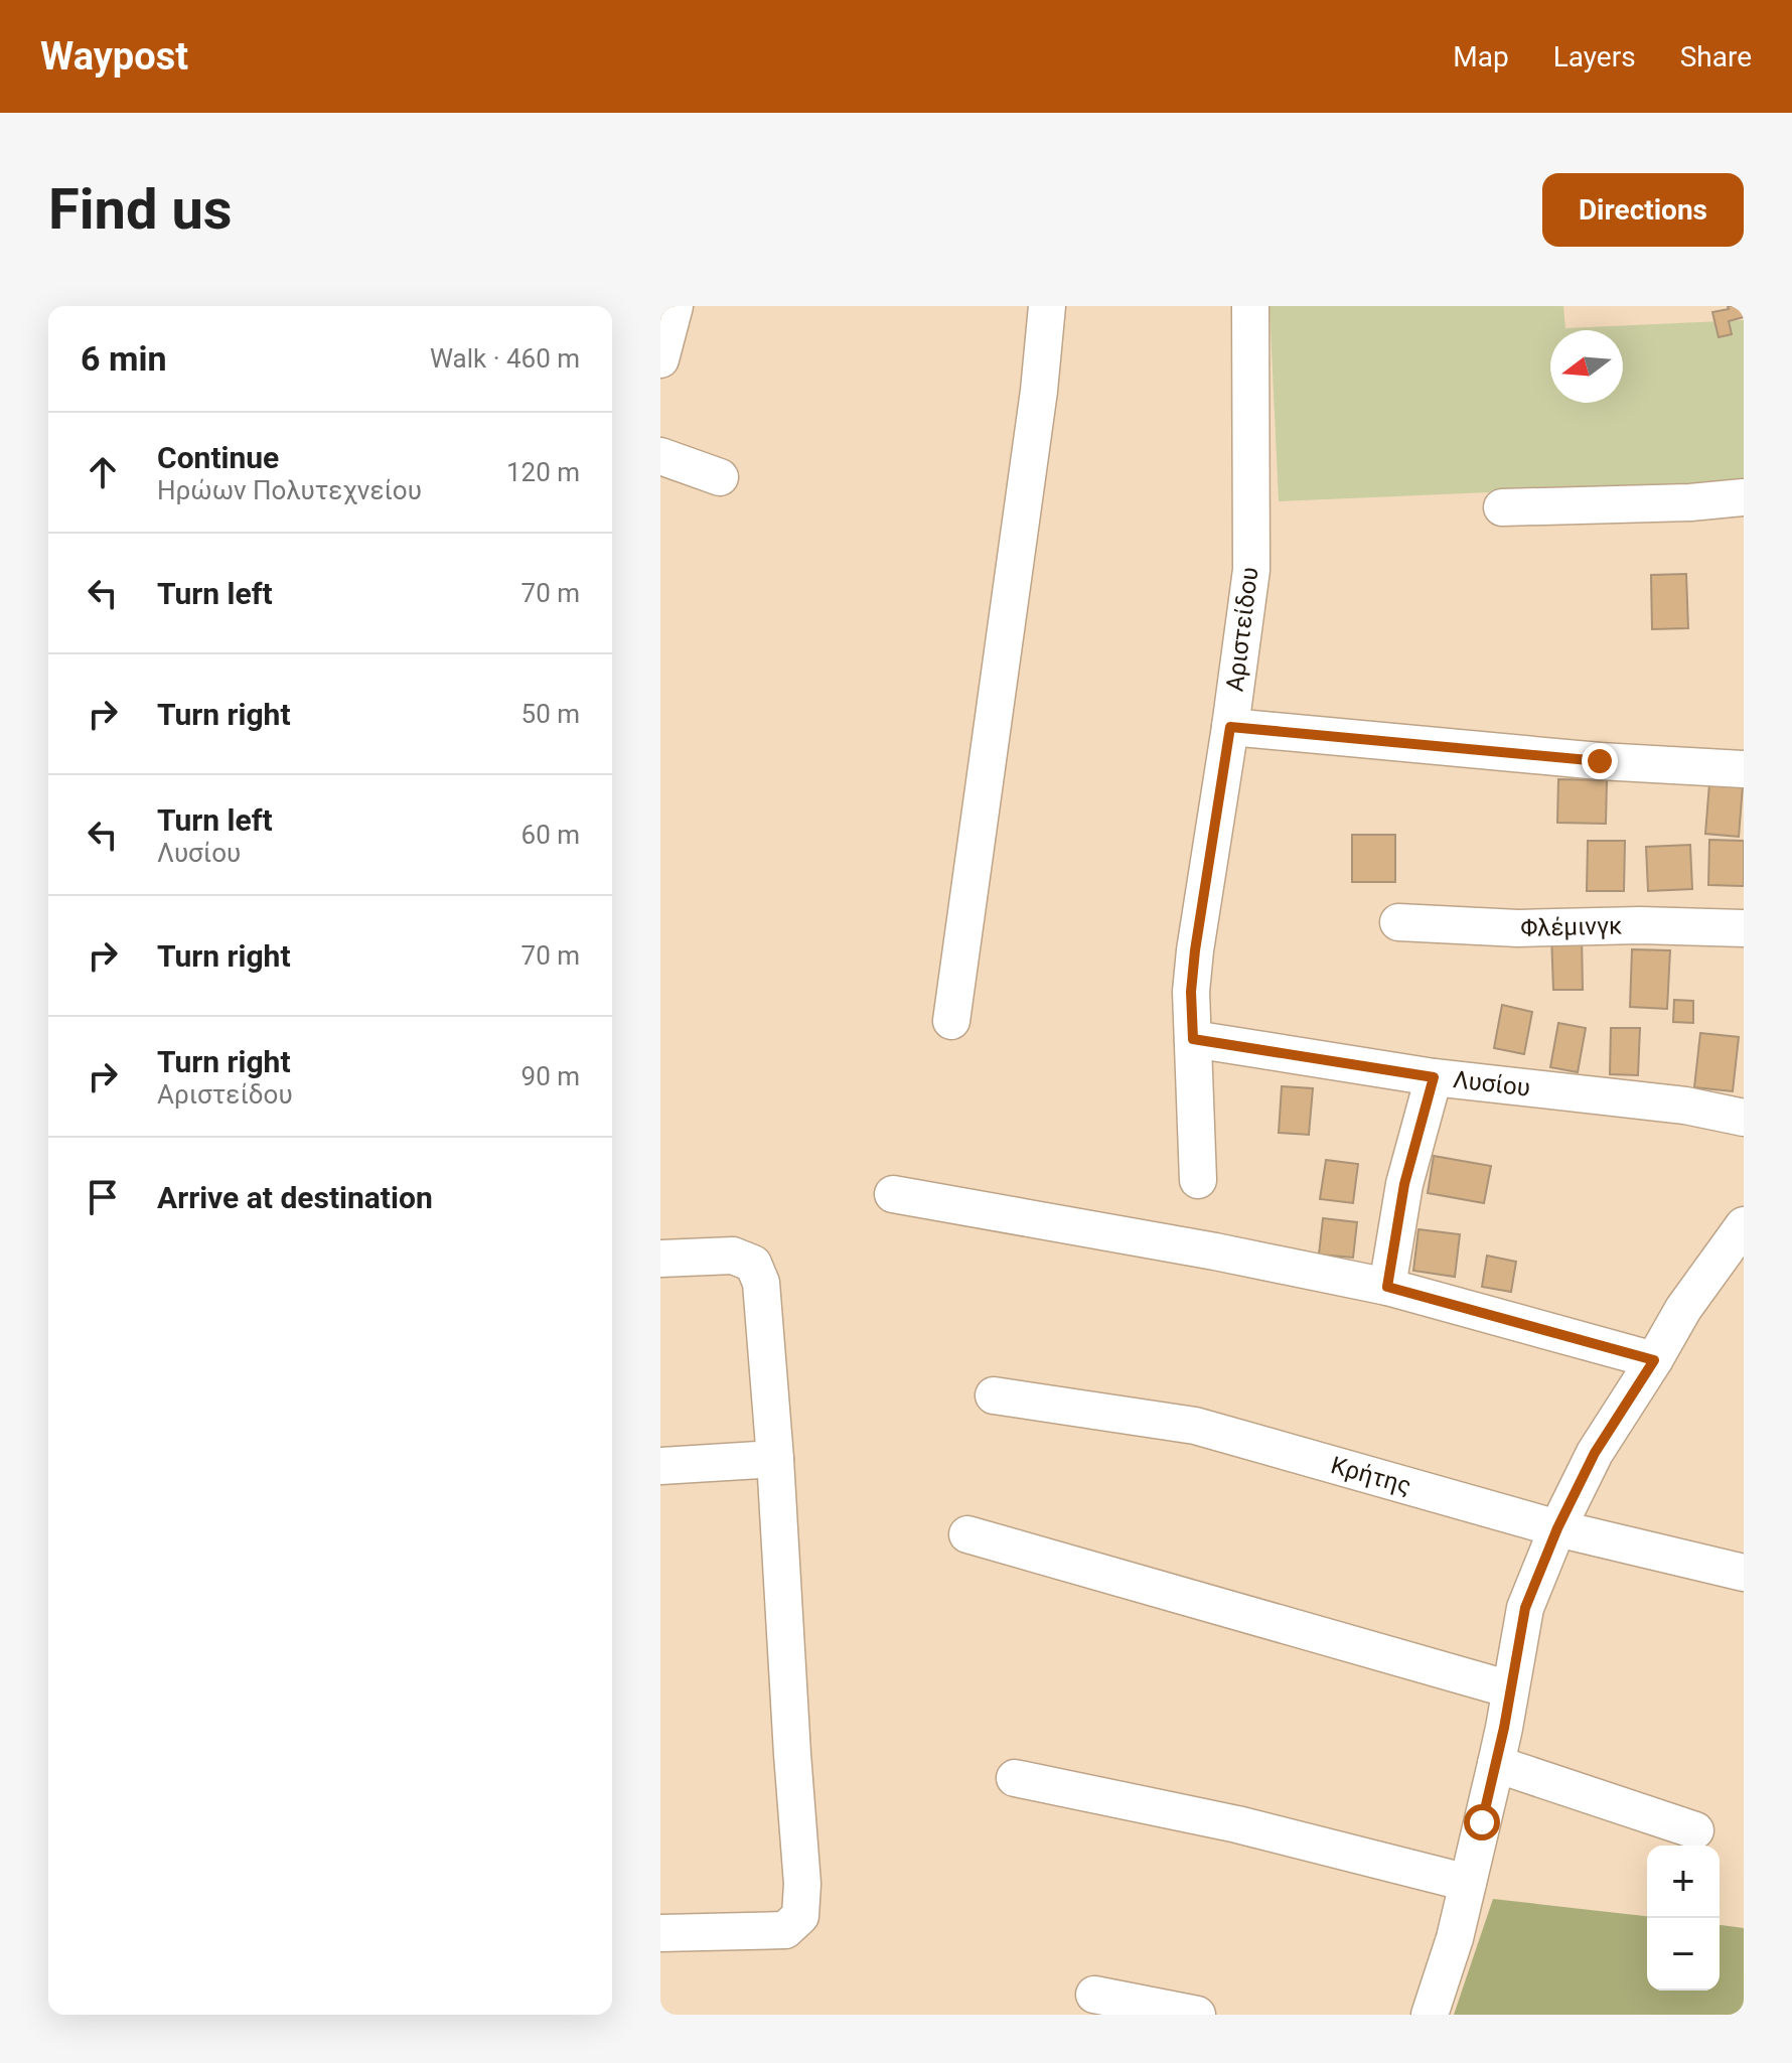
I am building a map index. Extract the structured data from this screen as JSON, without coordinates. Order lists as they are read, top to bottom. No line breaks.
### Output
{"streets":{"street":["Αριστείδου","Φλέμινγκ","Λυσίου","Κρήτης"]},"north":"left","page":{"header":"Waypost","nav":["Map","Layers","Share"],"buttons":"Directions","title":"Find us","heading":["6 min","Walk · 460 m"],"list":[["Continue","Ηρώων Πολυτεχνείου","120 m"],["Turn left","70 m"],["Turn right","50 m"],["Turn left","Λυσίου","60 m"],["Turn right","70 m"],["Turn right","Αριστείδου","90 m"],"Arrive at destination"],"map_buttons":["+","−"]}}
